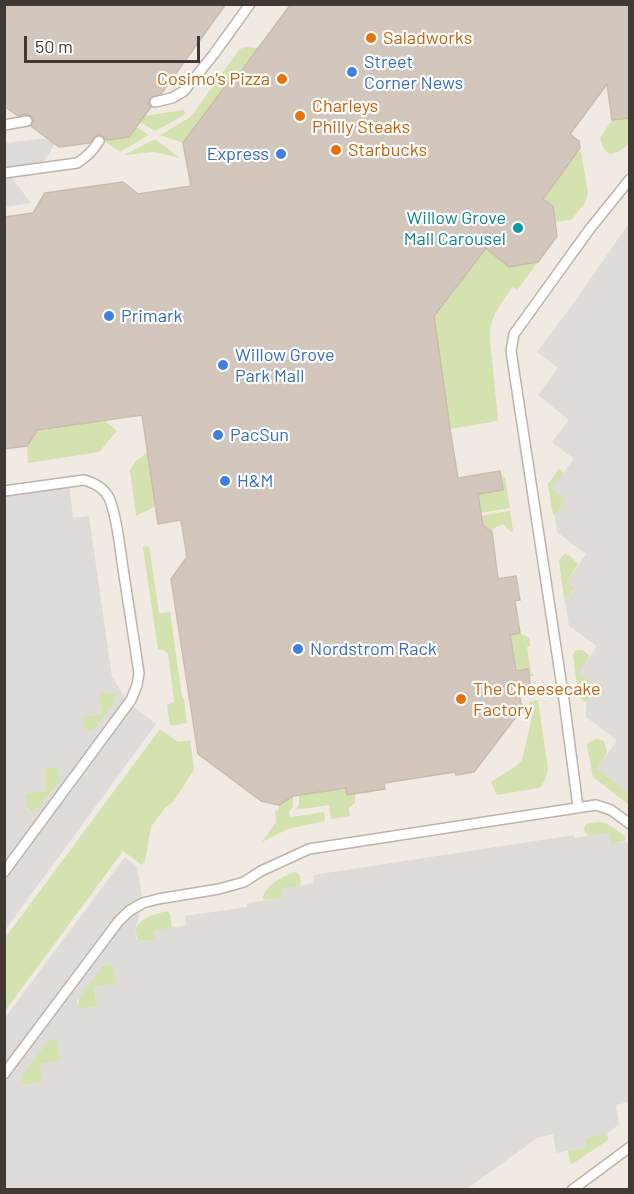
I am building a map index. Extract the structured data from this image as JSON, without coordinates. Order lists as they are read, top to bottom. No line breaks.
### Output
{"places":["Saladworks","Street Corner News","Cosimo's Pizza","Charleys Philly Steaks","Starbucks","Express","Willow Grove Mall Carousel","Primark","Willow Grove Park Mall","PacSun","H&M","Nordstrom Rack","The Cheesecake Factory"],"scale_bar":"50 m"}
